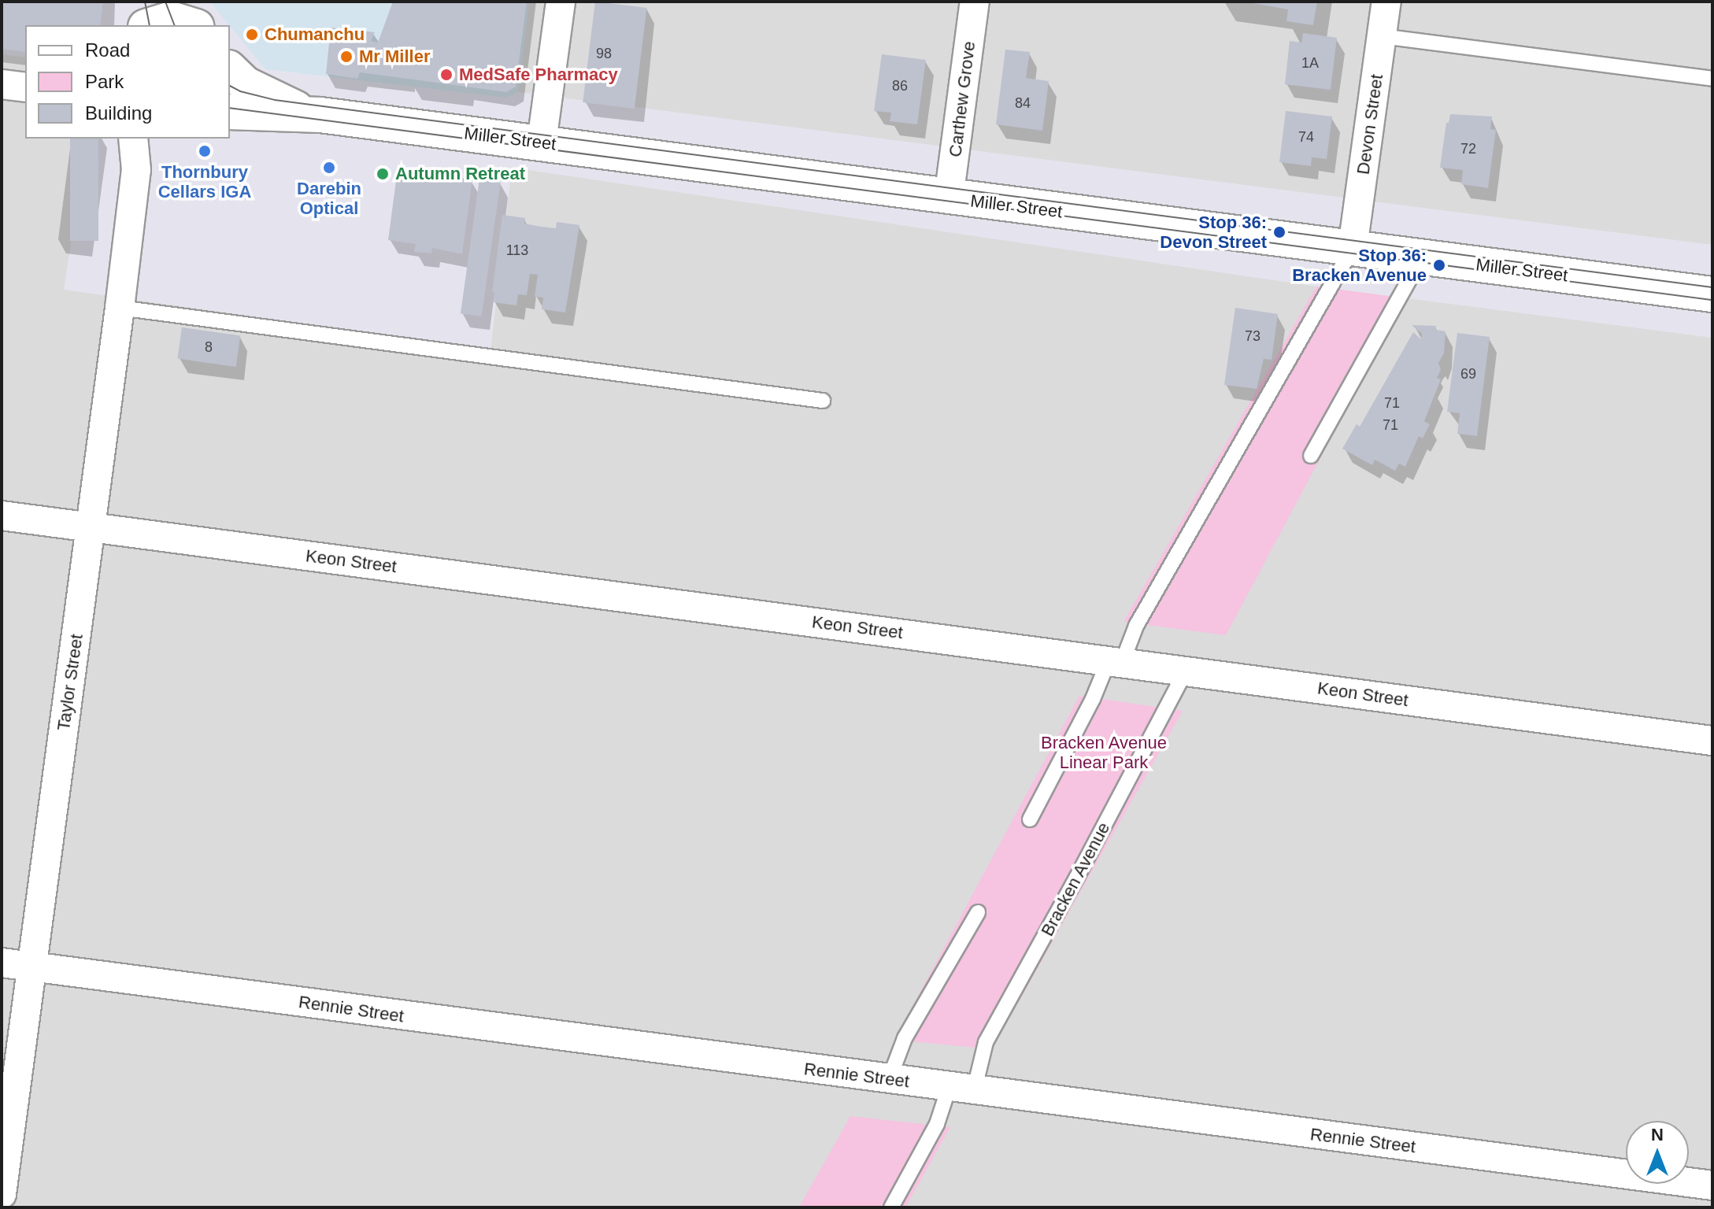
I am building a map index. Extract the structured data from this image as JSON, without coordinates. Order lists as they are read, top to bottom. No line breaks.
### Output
{"streets":{"street":["Carthew Grove","Devon Street","Miller Street","Keon Street","Taylor Street","Rennie Street"],"lane":["Bracken Avenue"]},"crossings":[["Carthew Grove","Miller Street"],["Devon Street","Miller Street"],["Keon Street","Taylor Street"],["Keon Street","Bracken Avenue"],["Taylor Street","Rennie Street"],["Bracken Avenue","Rennie Street"]],"parks":["Bracken Avenue Linear Park"],"places":["Chumanchu","Mr Miller","MedSafe Pharmacy","Thornbury Cellars IGA","Darebin Optical","Autumn Retreat","Stop 36: Devon Street","Stop 36: Bracken Avenue"],"house_numbers":["98","1A","86","84","74","72","113","73","8","69","71","71"],"legend":["Road","Park","Building"],"north":"top"}
